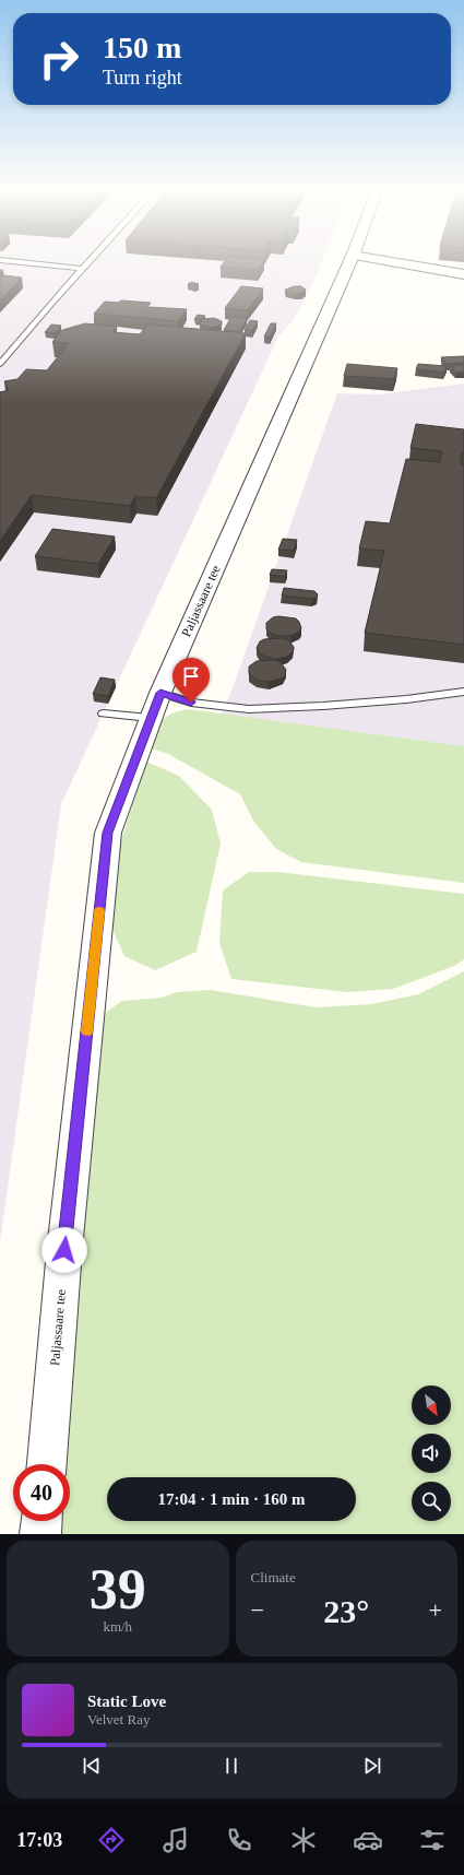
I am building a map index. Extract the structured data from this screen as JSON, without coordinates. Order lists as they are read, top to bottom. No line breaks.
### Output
{"streets":{"street":["Paljassaare tee"]},"north":"bottom right","page":{"turn":["150 m","Turn right"],"limit":"40","trip":"17:04 · 1 min · 160 m","tile":[["39","km/h"],"Climate"],"heat":["−","23°","+"],"song":["Static Love","Velvet Ray"],"tabs":"17:03"}}
